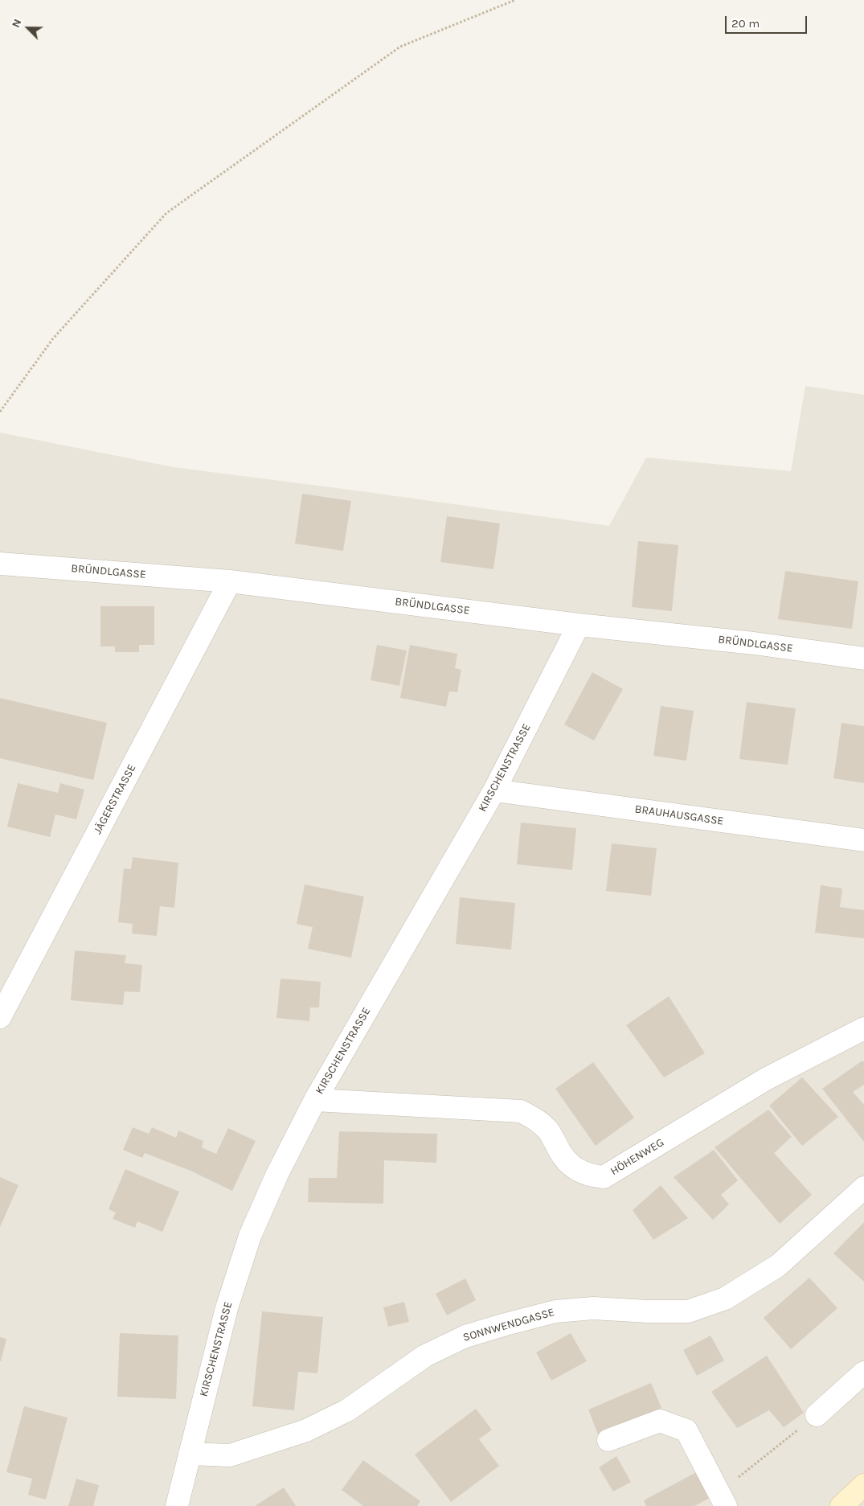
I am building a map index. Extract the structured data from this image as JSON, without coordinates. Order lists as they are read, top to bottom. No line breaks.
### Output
{"streets":{"street":["BRÜNDLGASSE","KIRSCHENSTRASSE","JÄGERSTRASSE","BRAUHAUSGASSE","HÖHENWEG","SONNWENDGASSE"]},"crossings":[["BRÜNDLGASSE","KIRSCHENSTRASSE"],["BRÜNDLGASSE","JÄGERSTRASSE"],["KIRSCHENSTRASSE","BRAUHAUSGASSE"],["KIRSCHENSTRASSE","HÖHENWEG"],["KIRSCHENSTRASSE","SONNWENDGASSE"]],"scale_bar":"20 m","north":"top left"}
